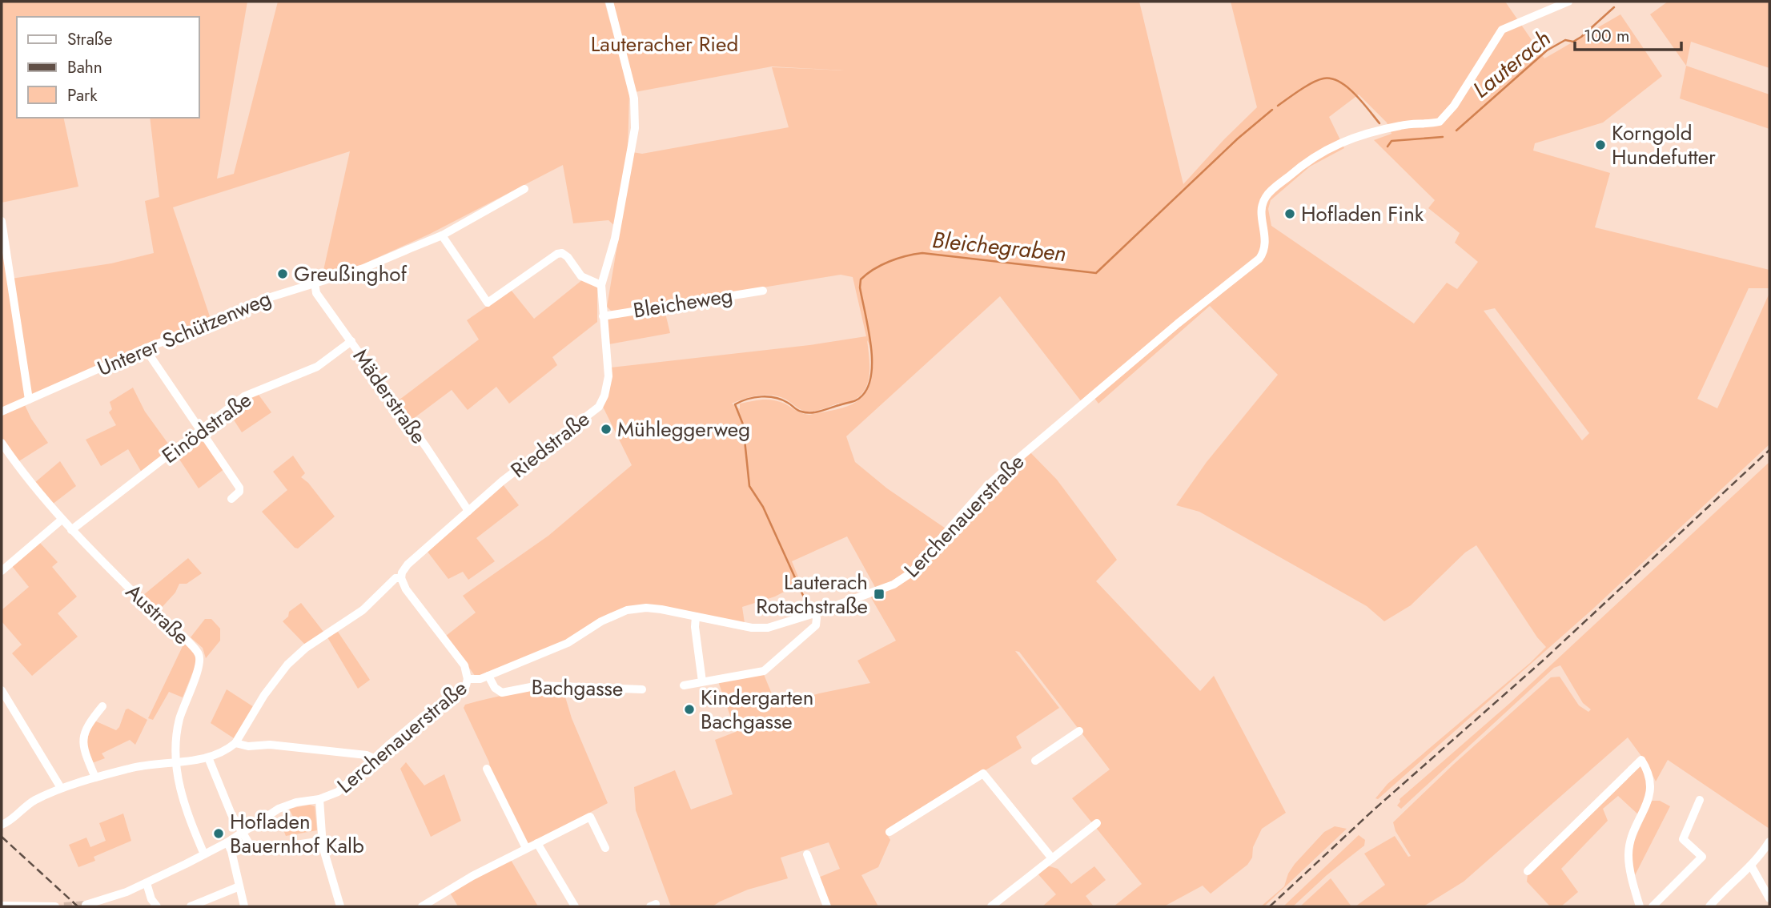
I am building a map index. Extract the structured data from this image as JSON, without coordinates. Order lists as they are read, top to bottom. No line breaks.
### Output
{"streets":{"street":["Bleicheweg","Unterer Schützenweg","Mäderstraße","Einödstraße","Riedstraße","Lerchenauerstraße","Austraße","Bachgasse"]},"crossings":[["Bleicheweg","Riedstraße"],["Unterer Schützenweg","Mäderstraße"],["Mäderstraße","Einödstraße"],["Mäderstraße","Riedstraße"],["Einödstraße","Austraße"],["Lerchenauerstraße","Austraße"],["Lerchenauerstraße","Bachgasse"]],"water":["Lauterach","Bleichegraben"],"parks":["Lauteracher Ried"],"places":{"other":["Korngold Hundefutter","Hofladen Fink","Greußinghof","Mühleggerweg","Kindergarten Bachgasse","Hofladen Bauernhof Kalb"],"transit":["Lauterach Rotachstraße"]},"legend":["Straße","Bahn","Park"],"scale_bar":"100 m"}
